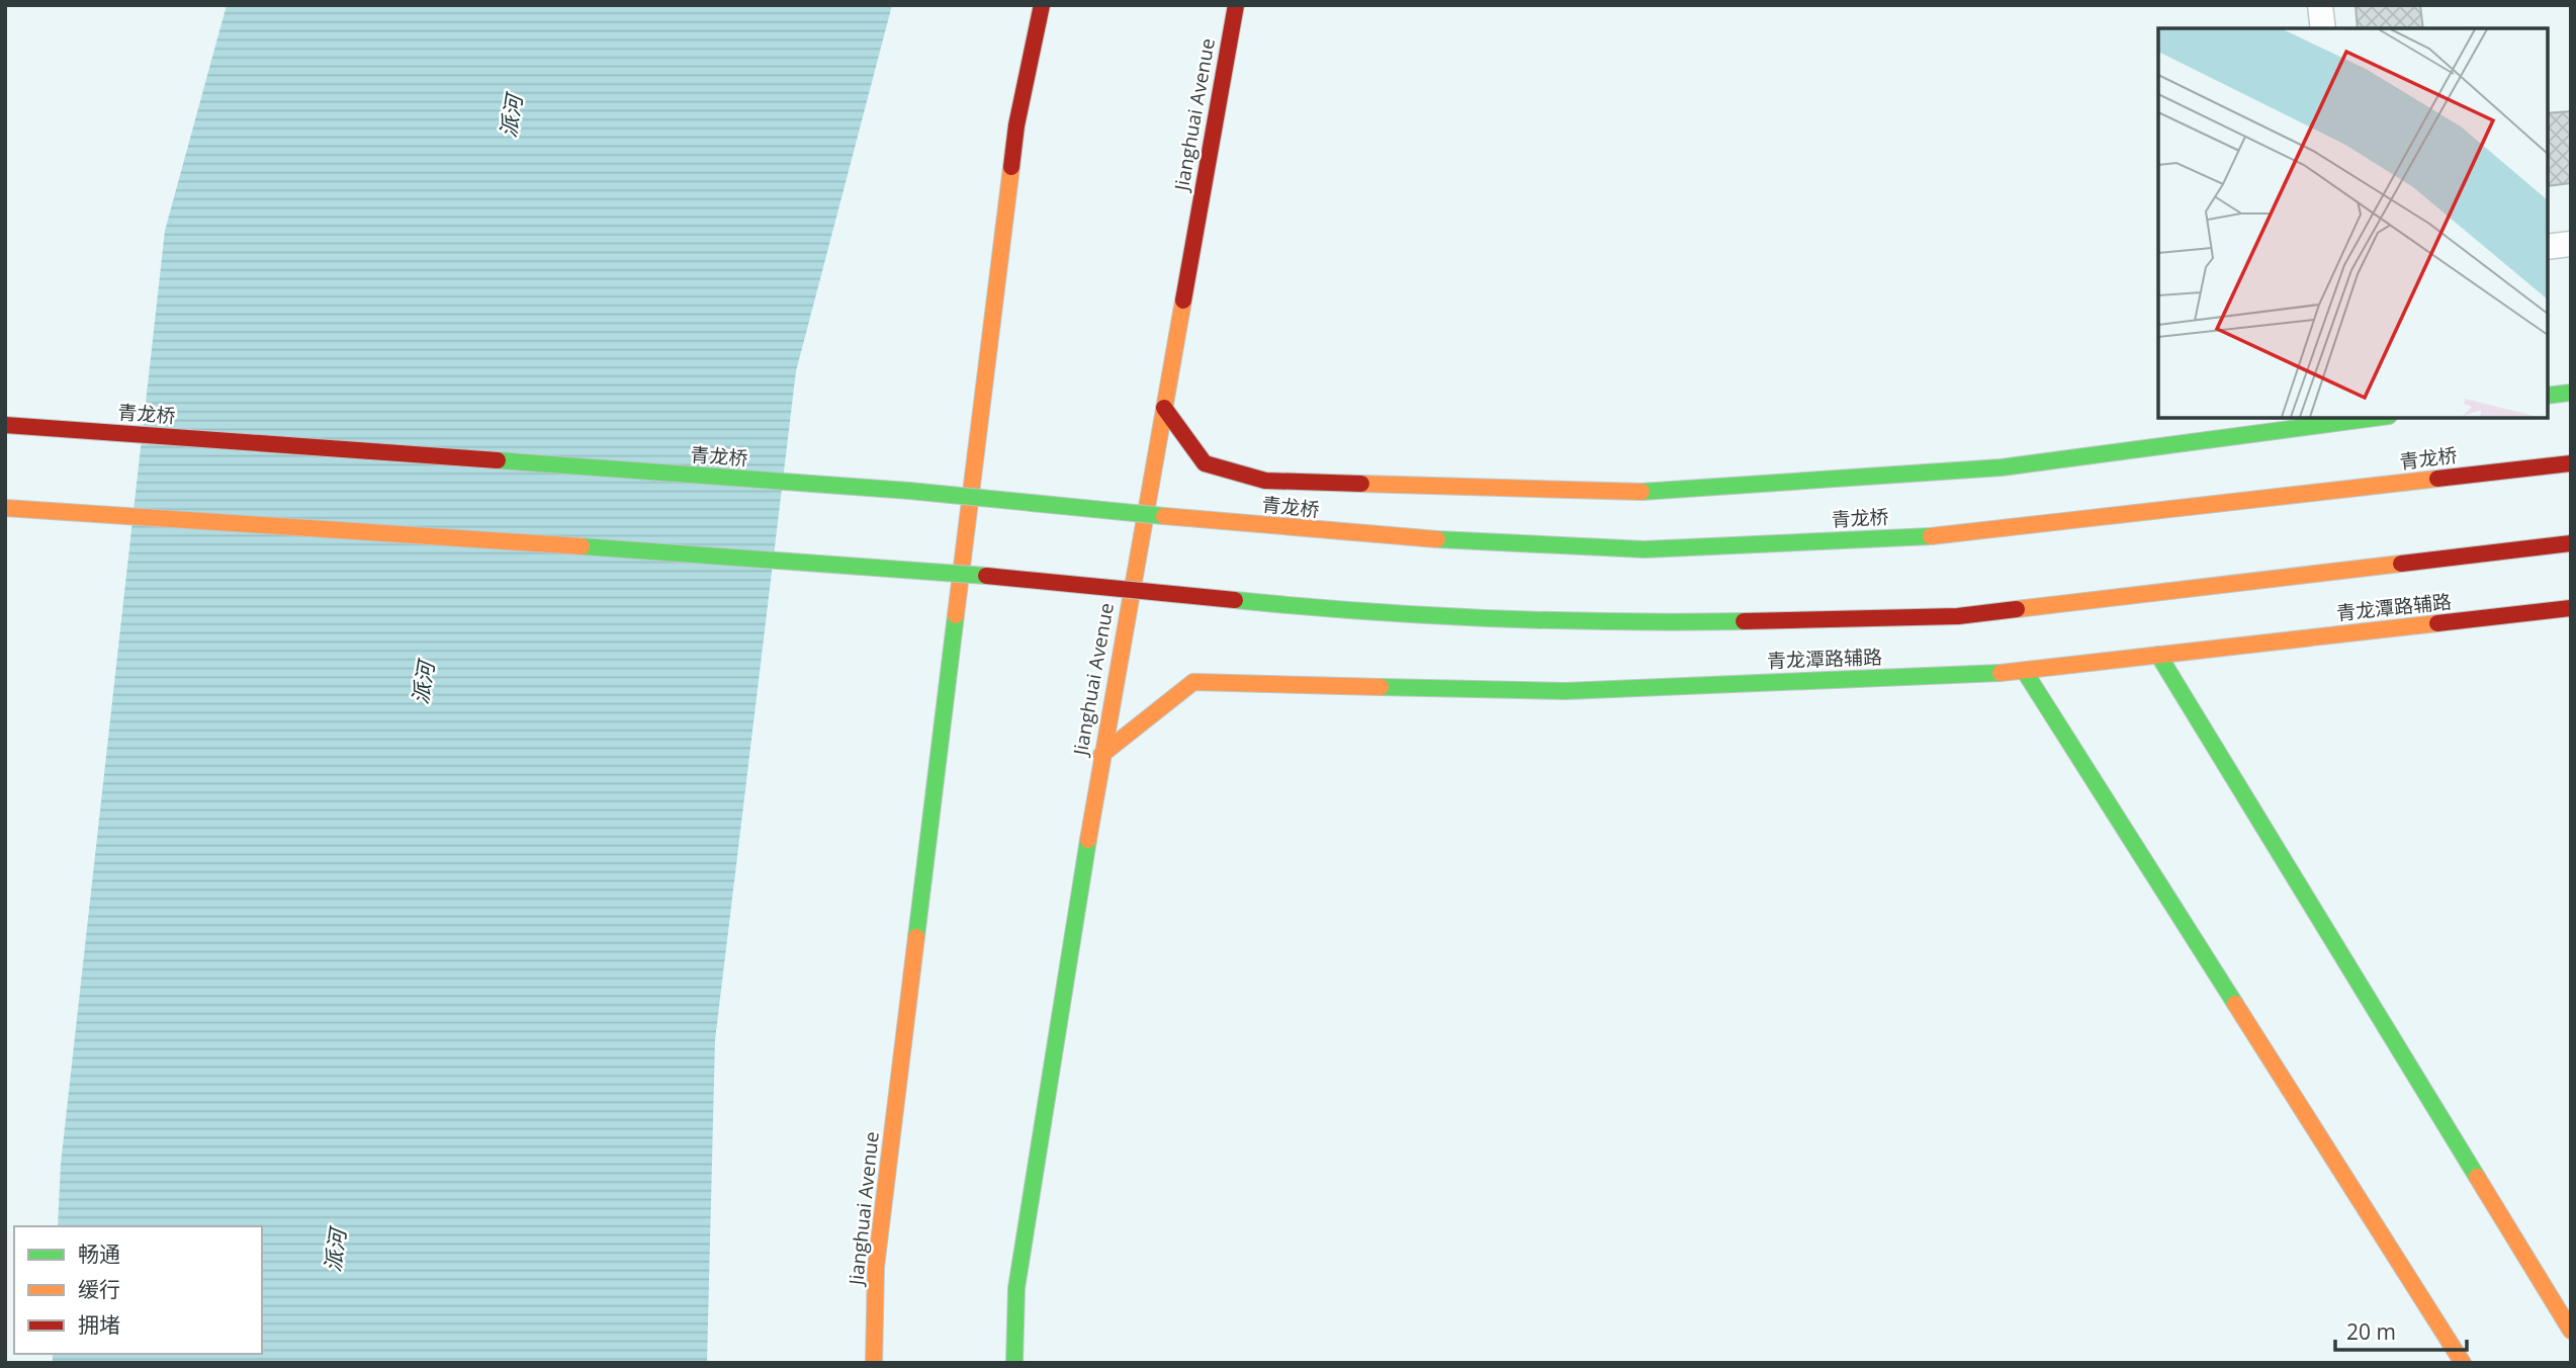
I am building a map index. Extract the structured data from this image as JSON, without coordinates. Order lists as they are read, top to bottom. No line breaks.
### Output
{"streets":{"main road":["Jianghuai Avenue","青龙桥","青龙潭路辅路"]},"crossings":[["Jianghuai Avenue","青龙潭路辅路"]],"water":["派河"],"legend":["畅通","缓行","拥堵"],"scale_bar":"20 m"}
